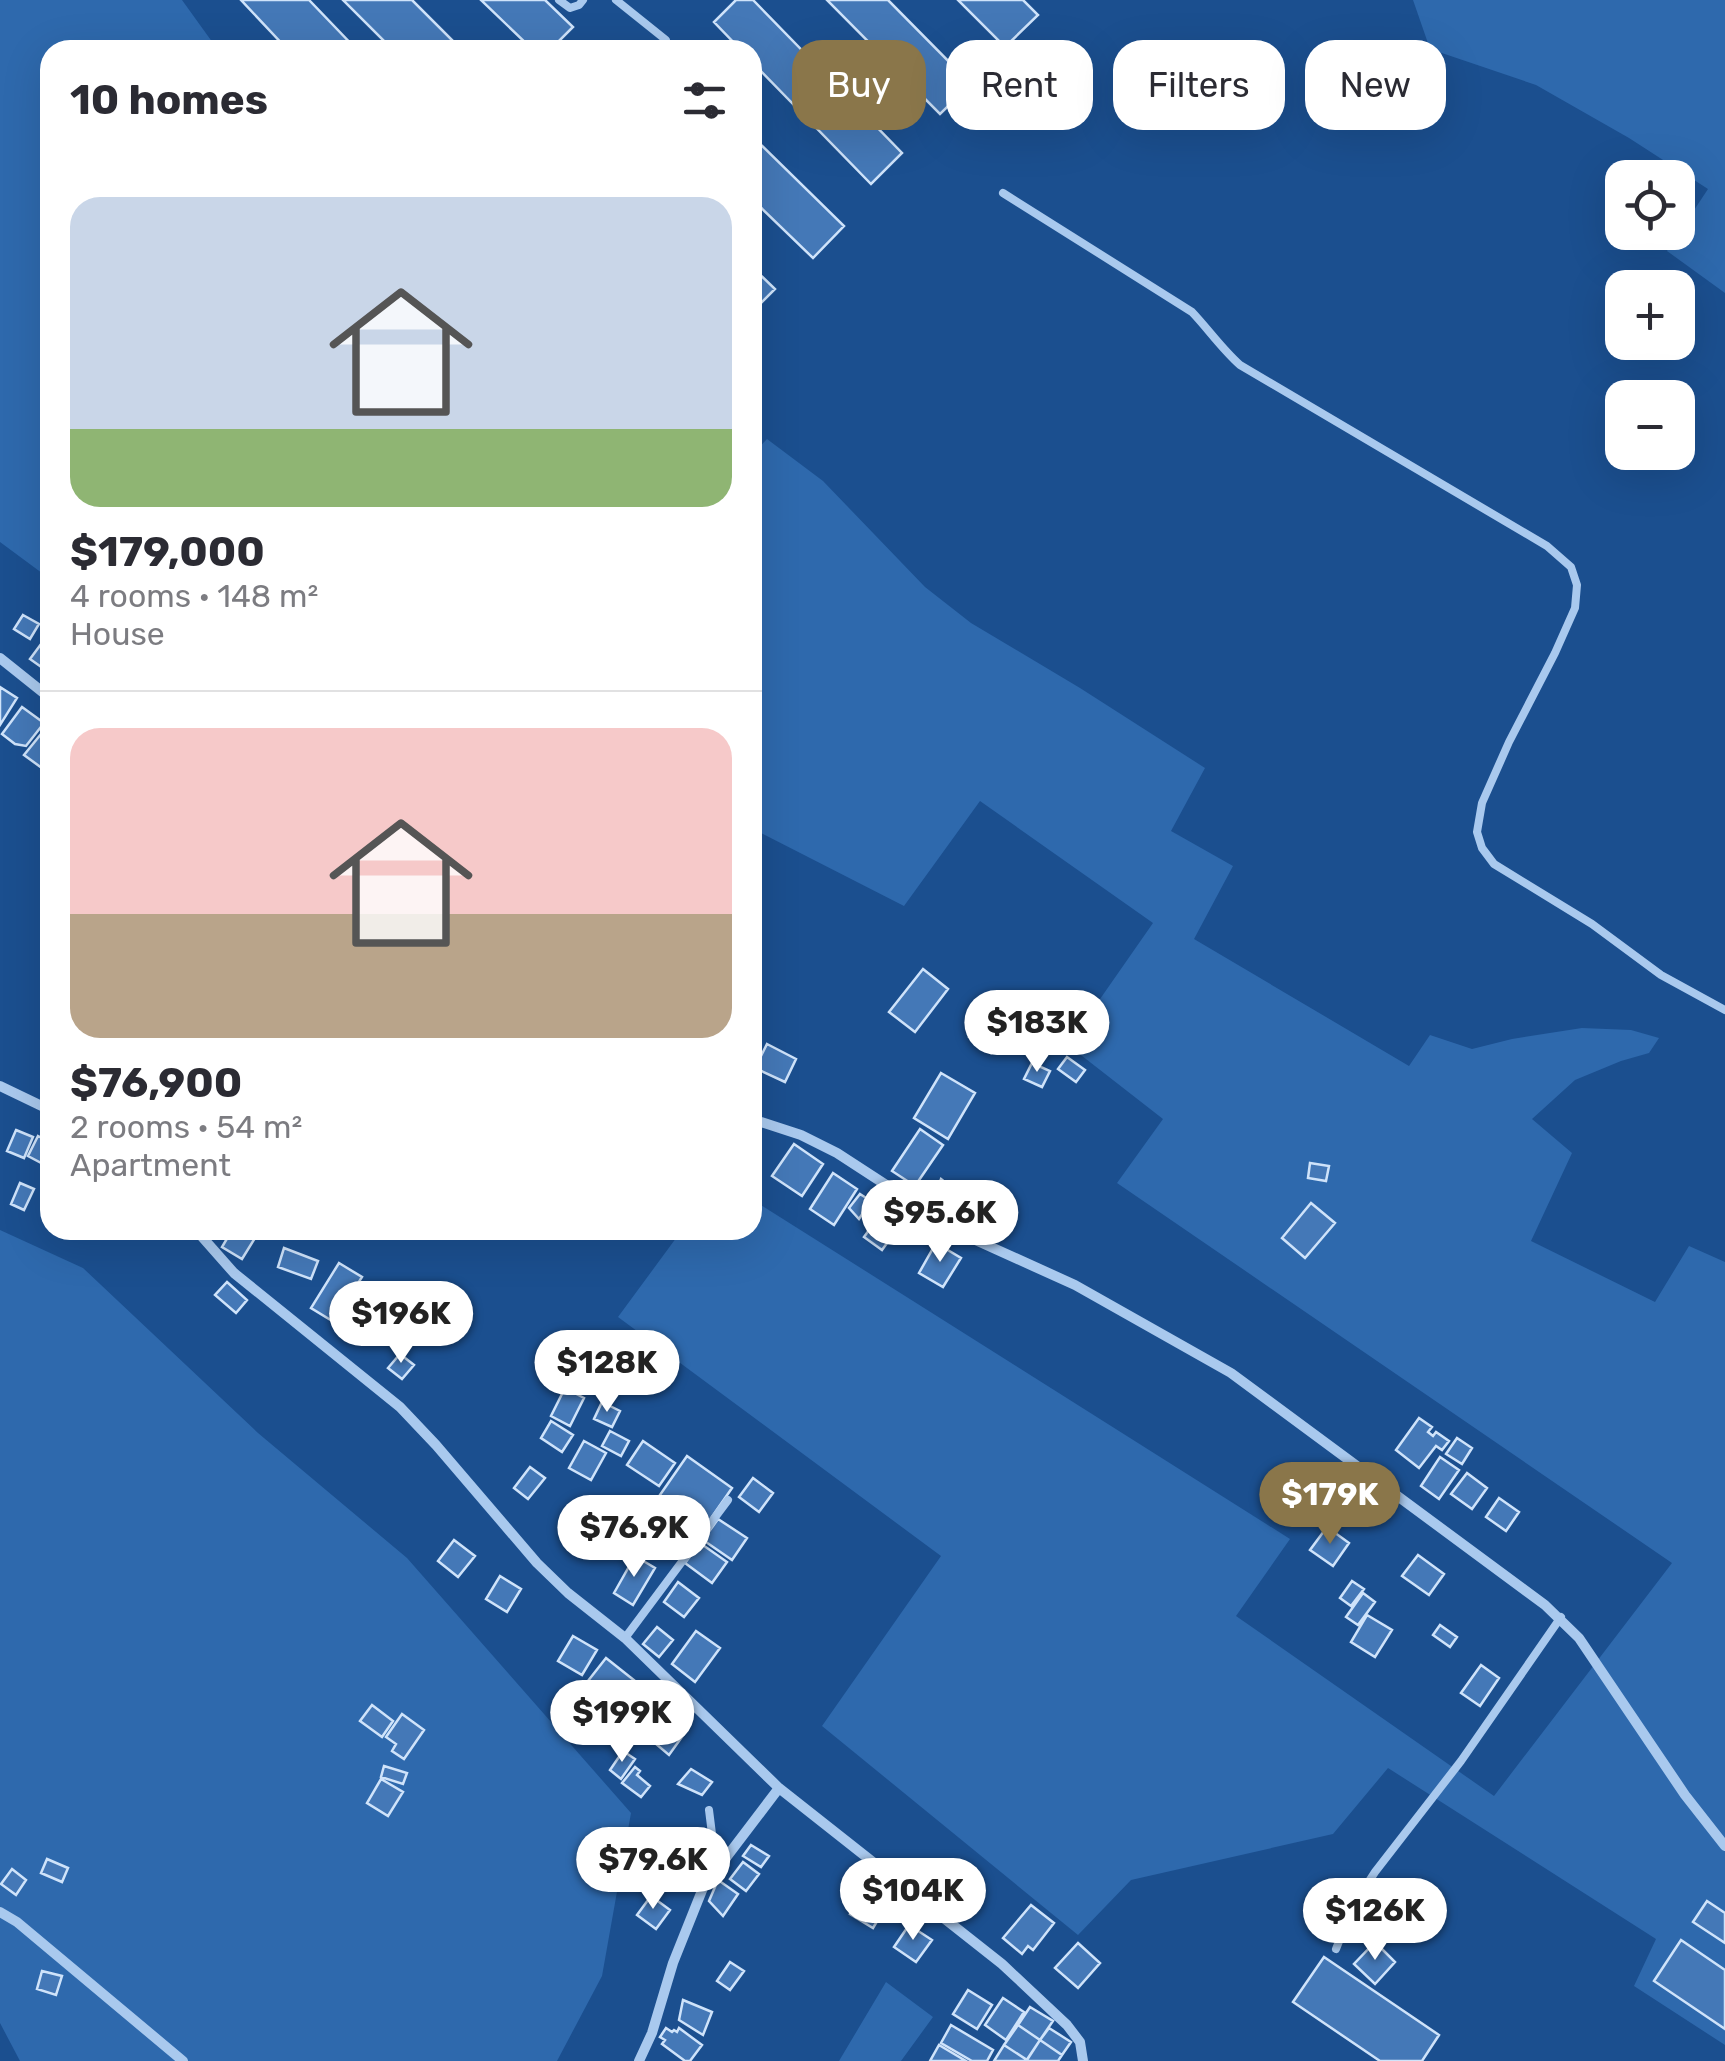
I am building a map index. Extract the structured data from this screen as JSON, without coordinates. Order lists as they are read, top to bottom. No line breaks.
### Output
{"page":{"chip":["Buy","Rent","Filters","New"],"heading":"10 homes","map_buttons":["+","−"],"list":[{"name":"$179,000","note":"4 rooms · 148 m² · House"},{"name":"$76,900","note":"2 rooms · 54 m² · Apartment"}],"price":["$183K","$95.6K","$196K","$128K","$179K","$76.9K","$199K","$79.6K","$104K","$126K"]}}
